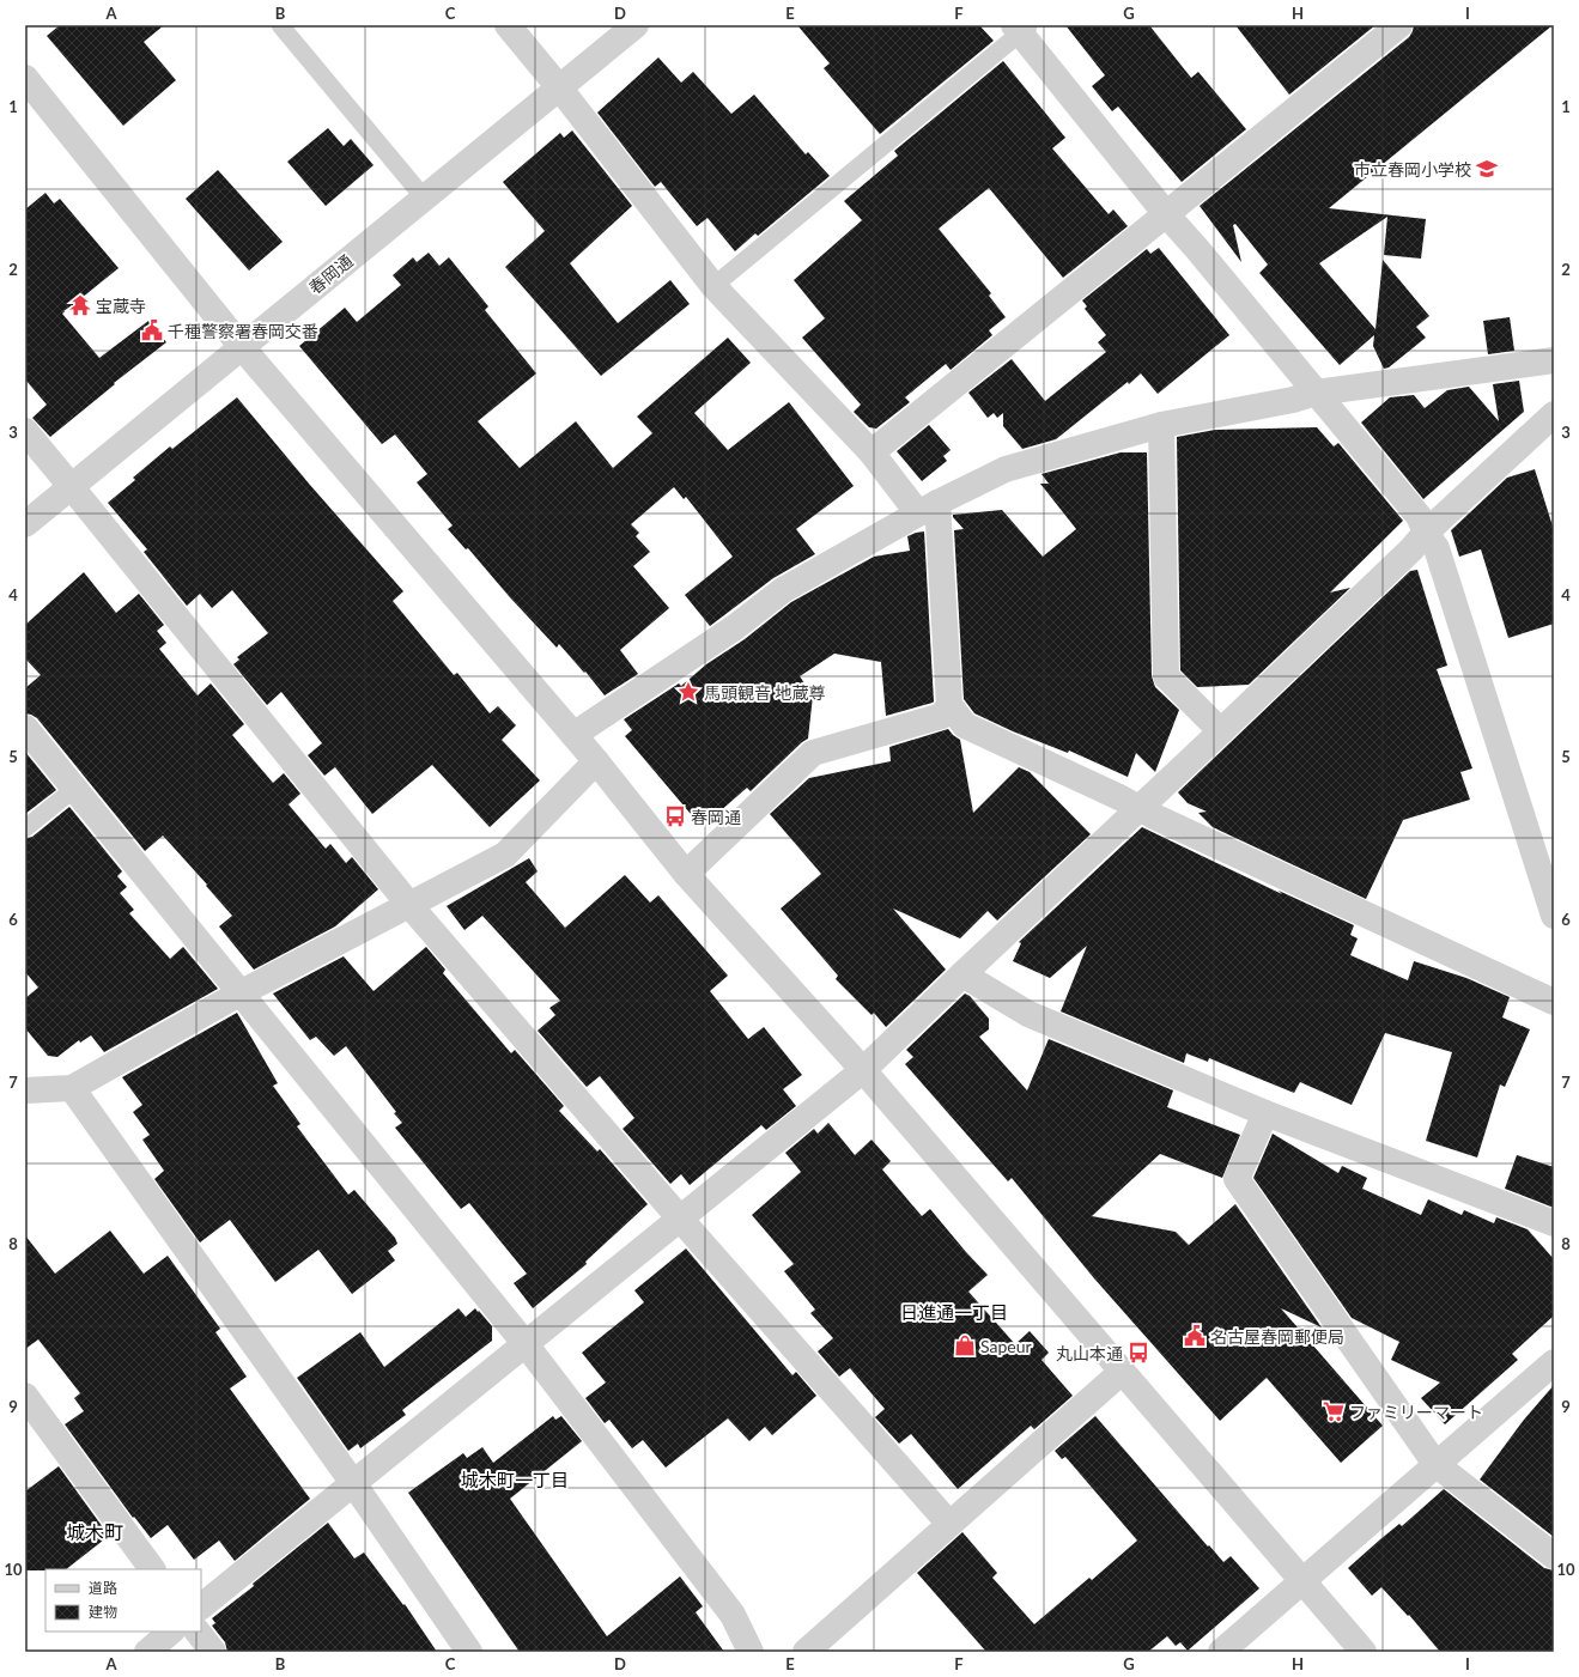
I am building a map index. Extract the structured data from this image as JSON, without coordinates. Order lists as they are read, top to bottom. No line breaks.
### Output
{"streets":{"street":["春岡通"]},"districts":["日進通一丁目","城木町一丁目","城木町"],"places":{"school or university":["市立春岡小学校"],"temple":["宝蔵寺"],"public building":["千種警察署春岡交番","名古屋春岡郵便局"],"place":["馬頭観音 地蔵尊"],"bus stop":["春岡通","丸山本通"],"shop":["Sapeur"],"supermarket":["ファミリーマート"]},"legend":["道路","建物"],"grid":{"columns":["A","B","C","D","E","F","G","H","I"],"rows":["1","2","3","4","5","6","7","8","9","10"]}}
